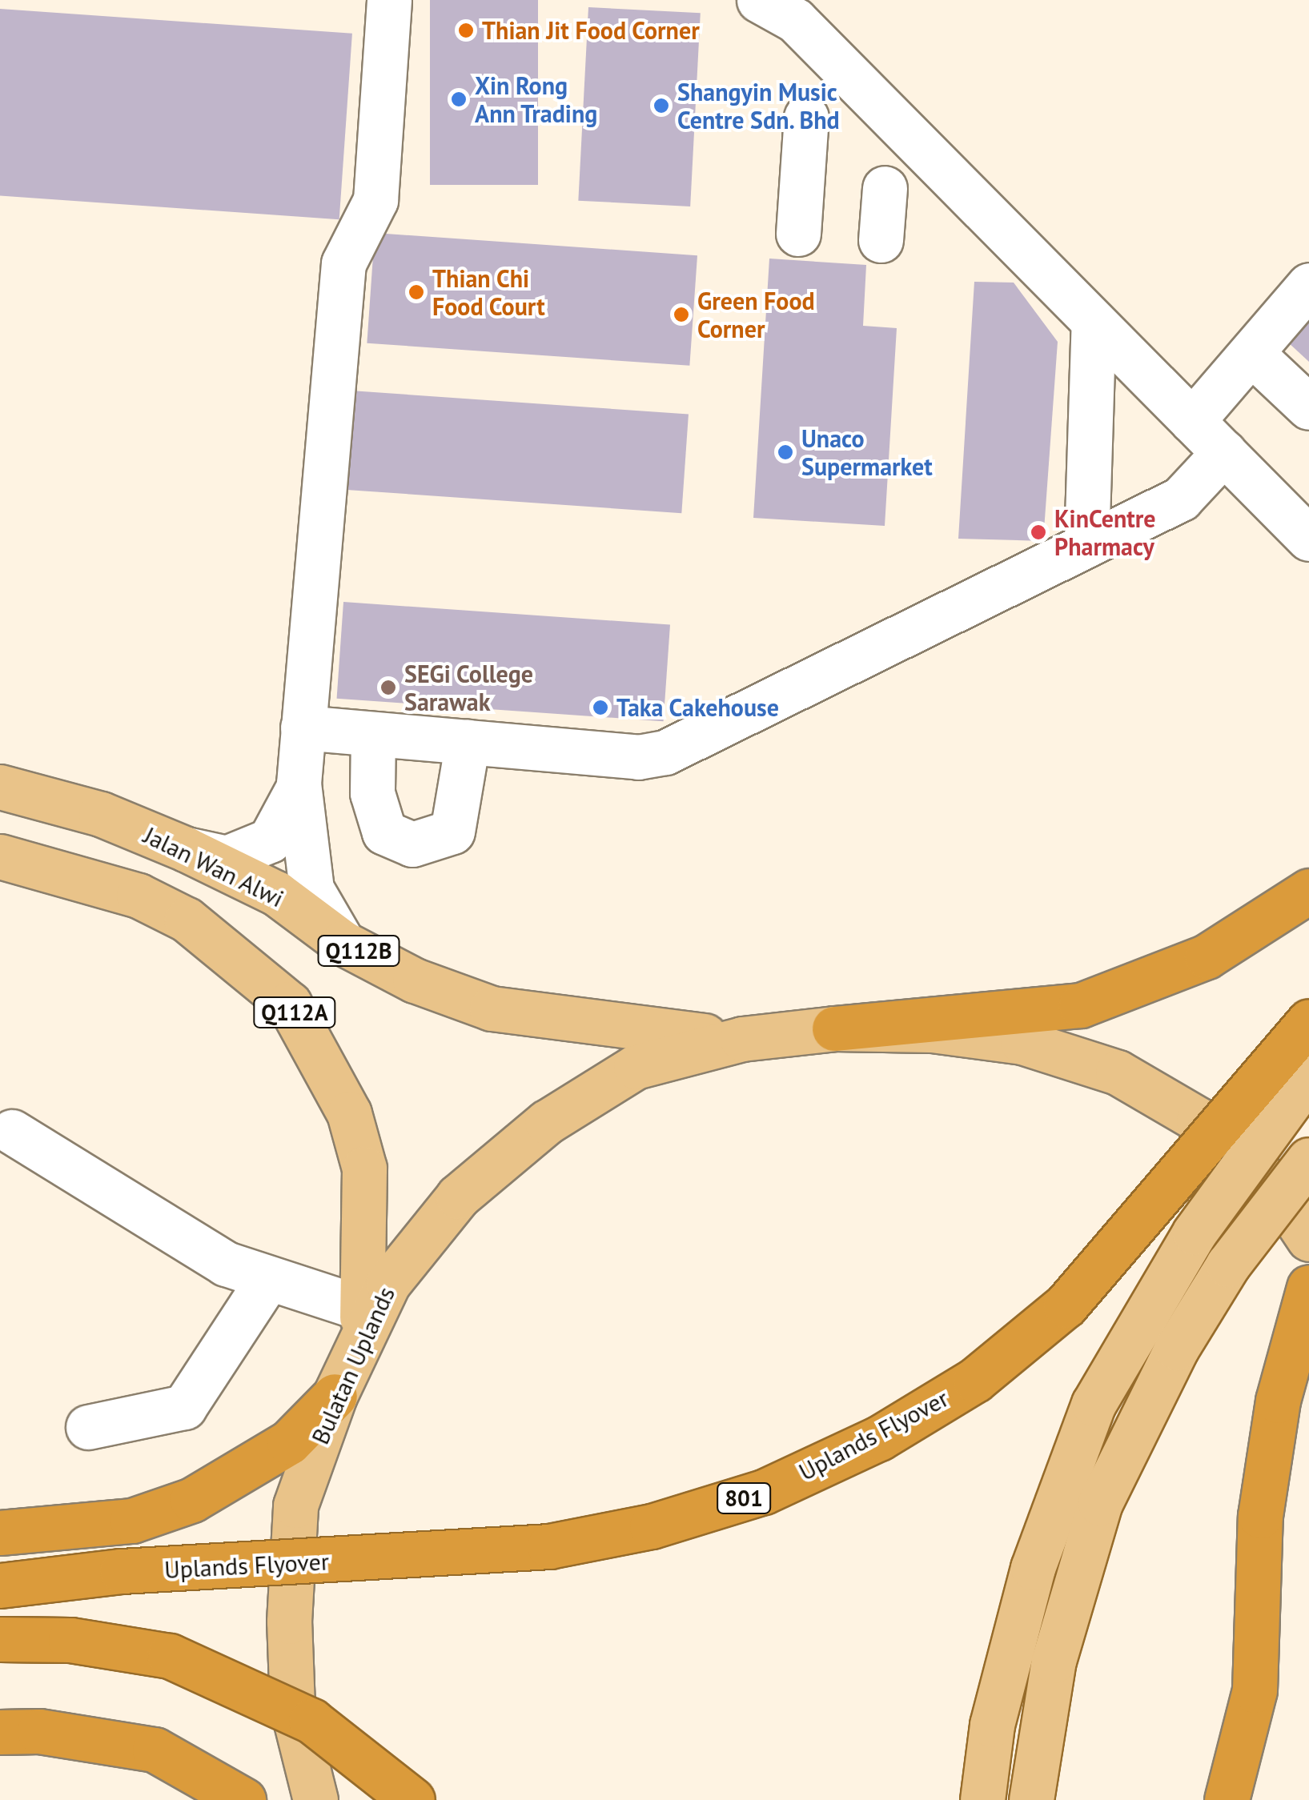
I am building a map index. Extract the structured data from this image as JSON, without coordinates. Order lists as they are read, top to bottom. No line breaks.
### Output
{"streets":{"highway":["Uplands Flyover","801"],"main road":["Jalan Wan Alwi","Q112B","Q112A","Bulatan Uplands"]},"crossings":[["Jalan Wan Alwi","Bulatan Uplands"],["Q112A","Bulatan Uplands"]],"places":["Thian Jit Food Corner","Xin Rong Ann Trading","Shangyin Music Centre Sdn. Bhd","Thian Chi Food Court","Green Food Corner","Unaco Supermarket","KinCentre Pharmacy","SEGi College Sarawak","Taka Cakehouse"]}
